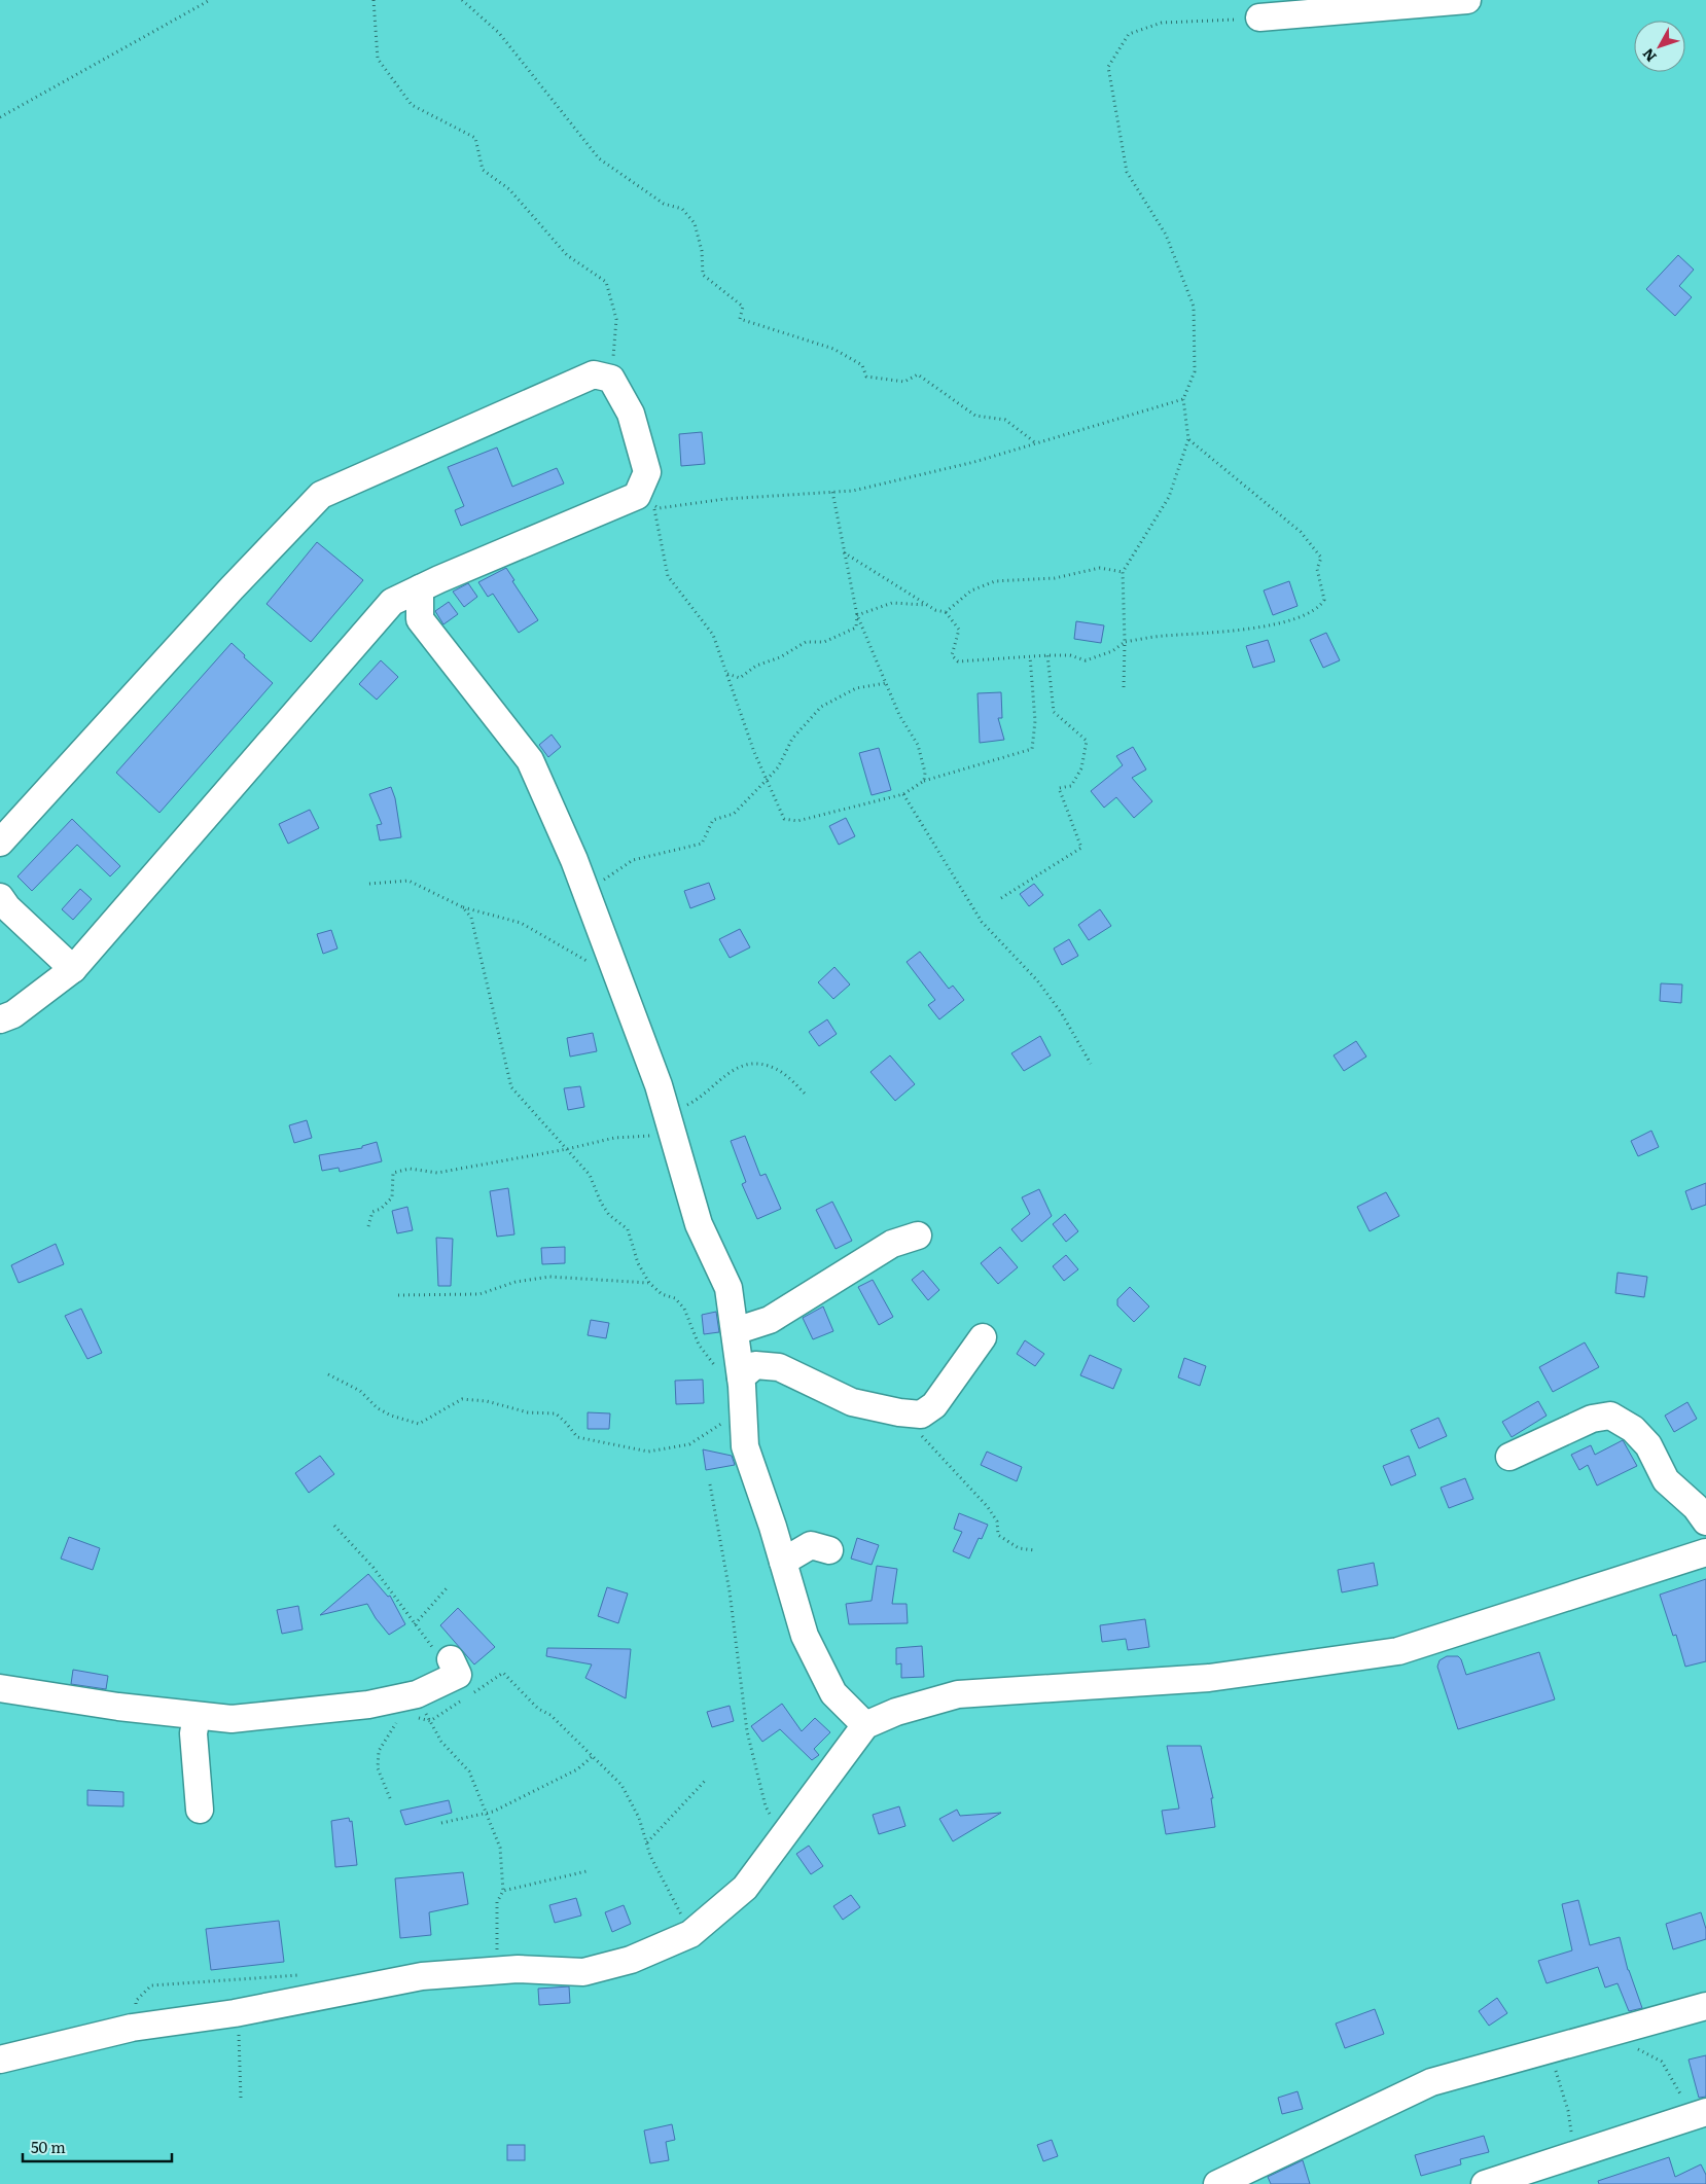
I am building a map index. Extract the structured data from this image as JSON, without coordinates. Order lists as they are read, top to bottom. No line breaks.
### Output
{"scale_bar":"50 m","north":"bottom left"}
